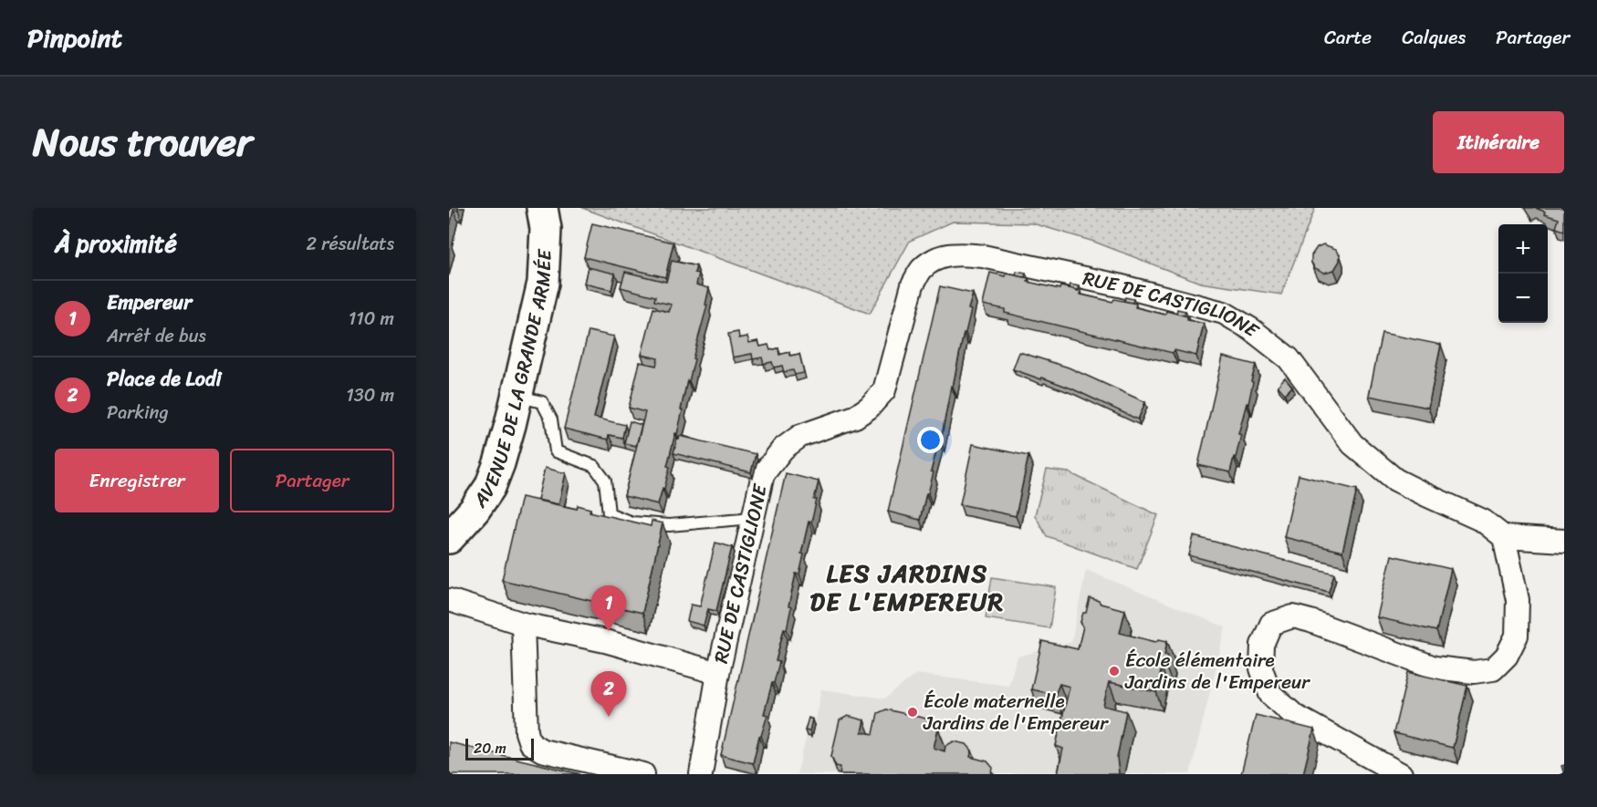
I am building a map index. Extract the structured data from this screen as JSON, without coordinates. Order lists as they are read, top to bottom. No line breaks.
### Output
{"streets":{"main road":["AVENUE DE LA GRANDE ARMÉE"],"street":["RUE DE CASTIGLIONE"]},"districts":["LES JARDINS DE L'EMPEREUR"],"places":["École élémentaire Jardins de l'Empereur","École maternelle Jardins de l'Empereur"],"scale_bar":"20 m","page":{"header":"Pinpoint","nav":["Carte","Calques","Partager"],"title":"Nous trouver","buttons":["Itinéraire",["Enregistrer","Partager"]],"heading":["À proximité","2 résultats"],"map_buttons":["+","−"],"list":[{"mark":"1","name":"Empereur","note":"Arrêt de bus","value":"110 m"},{"mark":"2","name":"Place de Lodi","note":"Parking","value":"130 m"}],"pins":["1","2"],"scale":"20 m"}}
